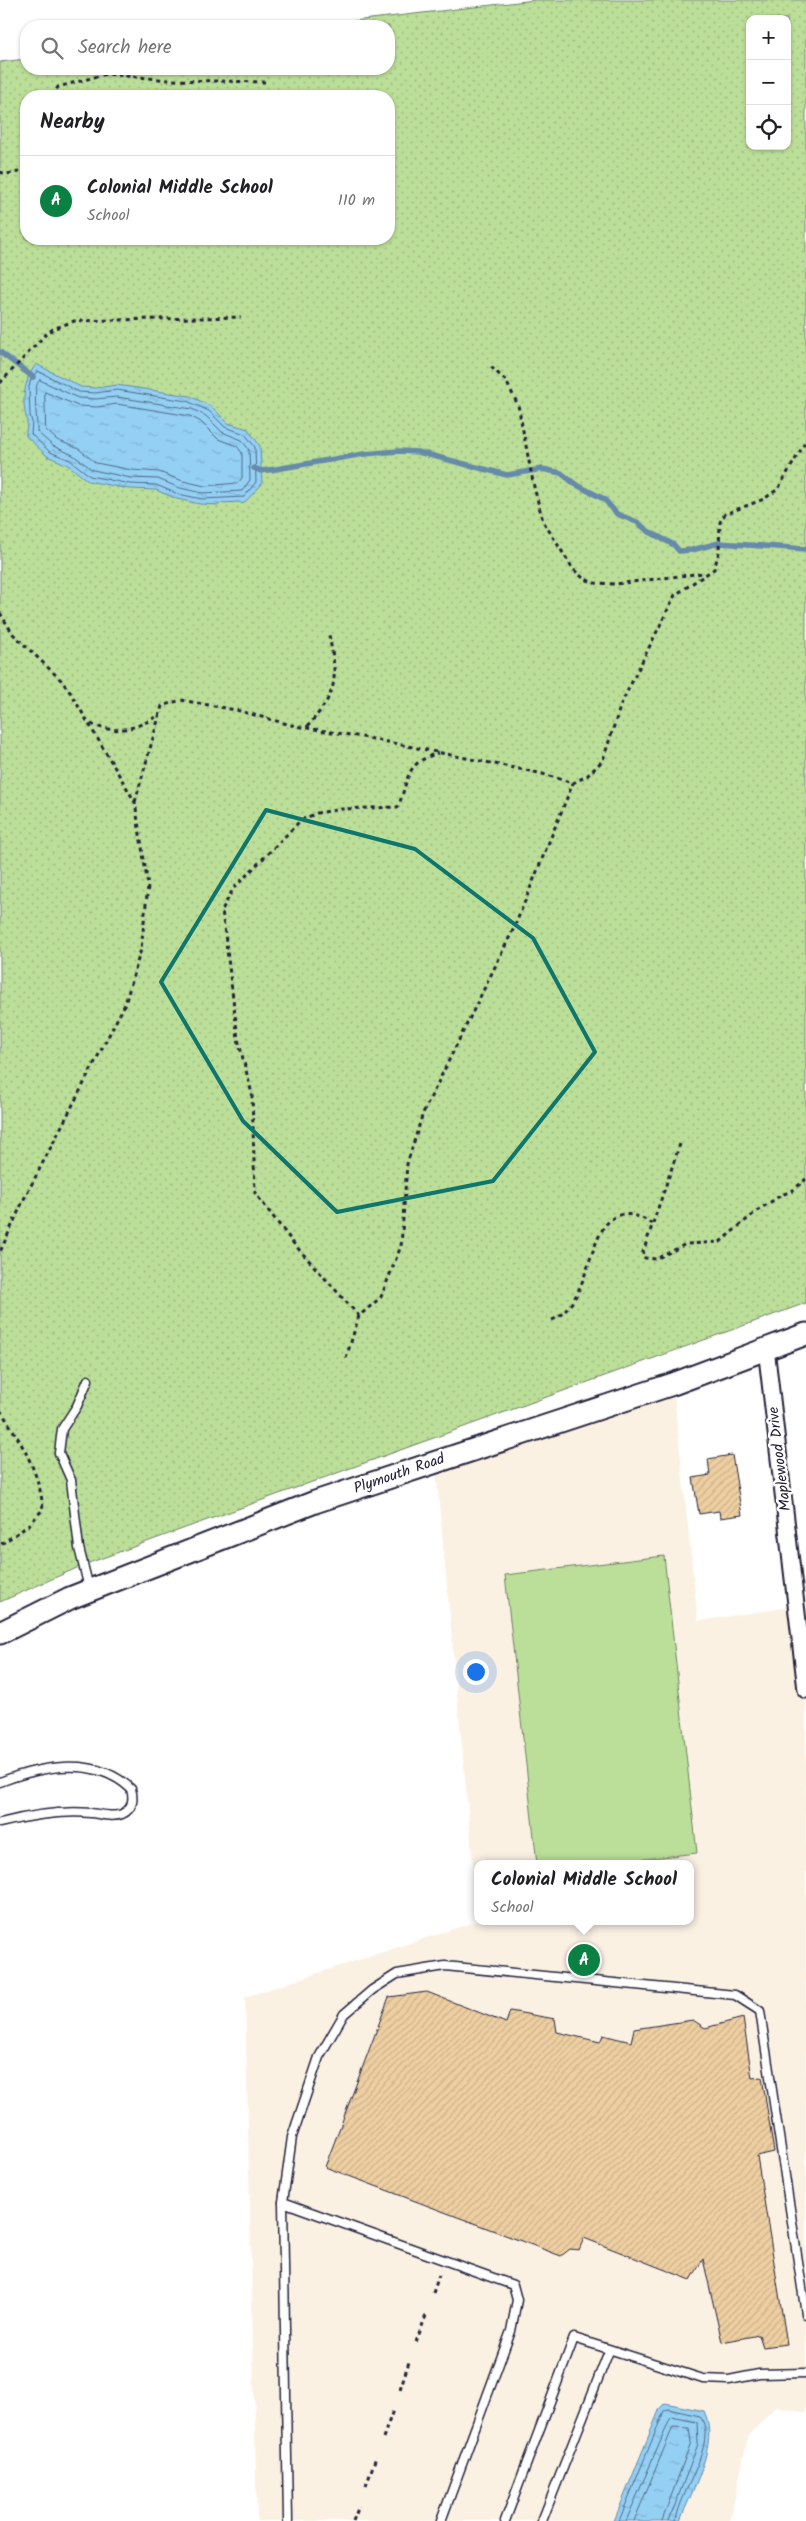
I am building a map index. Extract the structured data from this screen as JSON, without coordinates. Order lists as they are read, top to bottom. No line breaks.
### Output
{"streets":{"street":["Maplewood Drive","Plymouth Road"]},"crossings":[["Maplewood Drive","Plymouth Road"]],"page":{"map_buttons":["+","−"],"search":"Search here","heading":"Nearby","list":[{"mark":"A","name":"Colonial Middle School","note":"School","value":"110 m"}],"popup":["Colonial Middle School","School"],"pins":"A"}}
